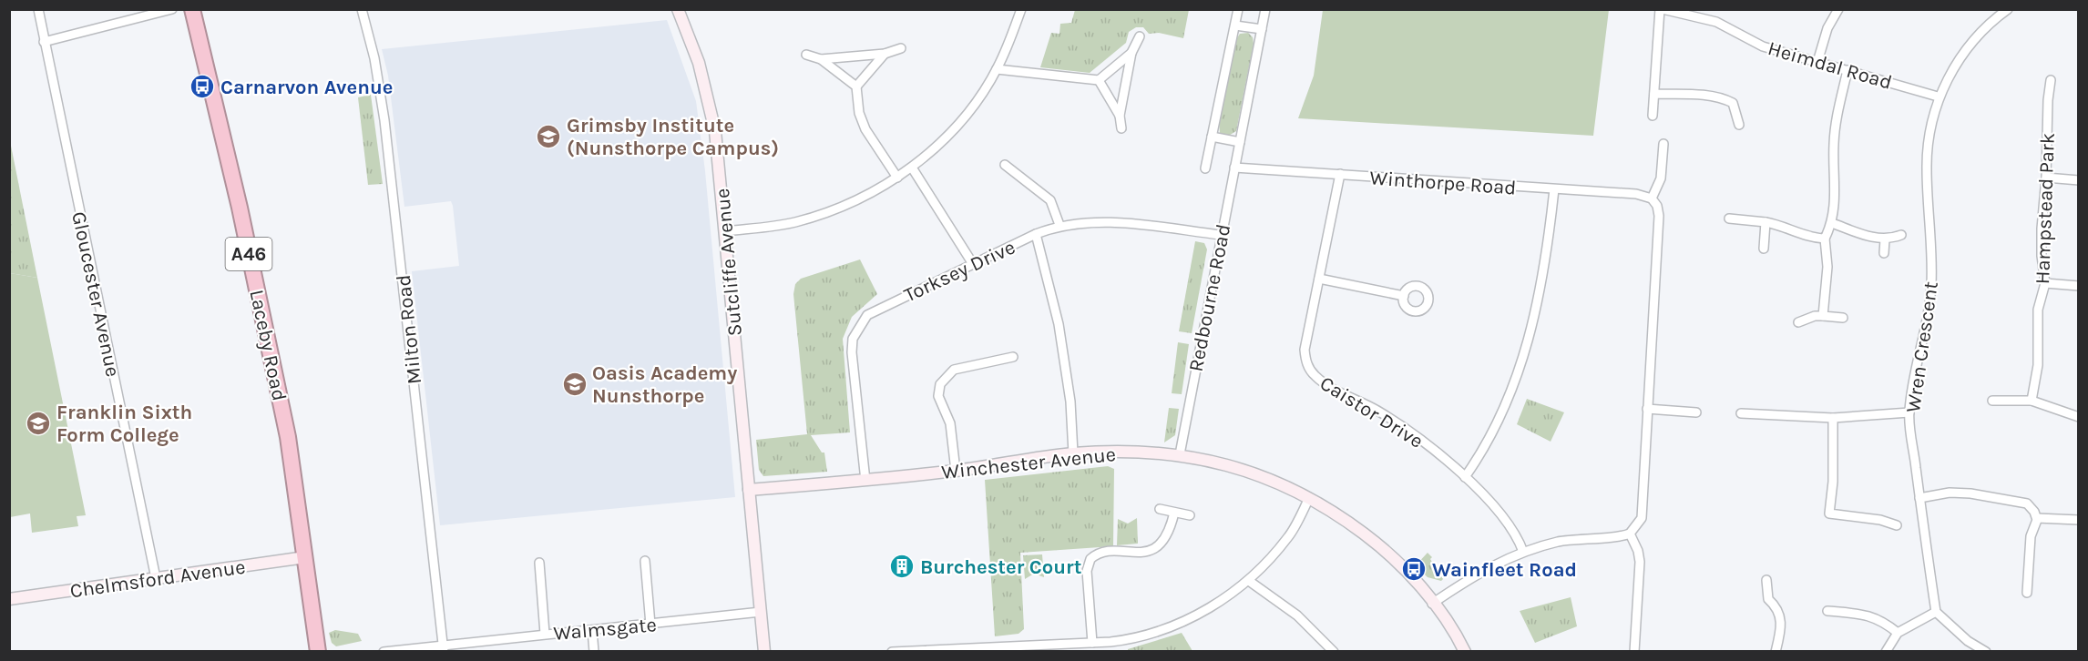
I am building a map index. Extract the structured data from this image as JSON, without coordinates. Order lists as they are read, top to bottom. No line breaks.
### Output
{"streets":{"highway":["A46","Laceby Road"],"street":["Heimdal Road","Winthorpe Road","Hampstead Park","Sutcliffe Avenue","Torksey Drive","Gloucester Avenue","Redbourne Road","Milton Road","Wren Crescent","Caistor Drive","Winchester Avenue","Chelmsford Avenue","Walmsgate"]},"crossings":[["Heimdal Road","Wren Crescent"],["Winthorpe Road","Redbourne Road"],["Winthorpe Road","Caistor Drive"],["Sutcliffe Avenue","Winchester Avenue"],["Sutcliffe Avenue","Walmsgate"],["Torksey Drive","Redbourne Road"],["Torksey Drive","Winchester Avenue"],["Gloucester Avenue","Chelmsford Avenue"],["Redbourne Road","Winchester Avenue"],["Milton Road","Walmsgate"],["Laceby Road","Chelmsford Avenue"]],"places":{"bus stop":["Carnarvon Avenue","Wainfleet Road"],"school or university":["Grimsby Institute (Nunsthorpe Campus)","Oasis Academy Nunsthorpe","Franklin Sixth Form College"],"building":["Burchester Court"]}}
